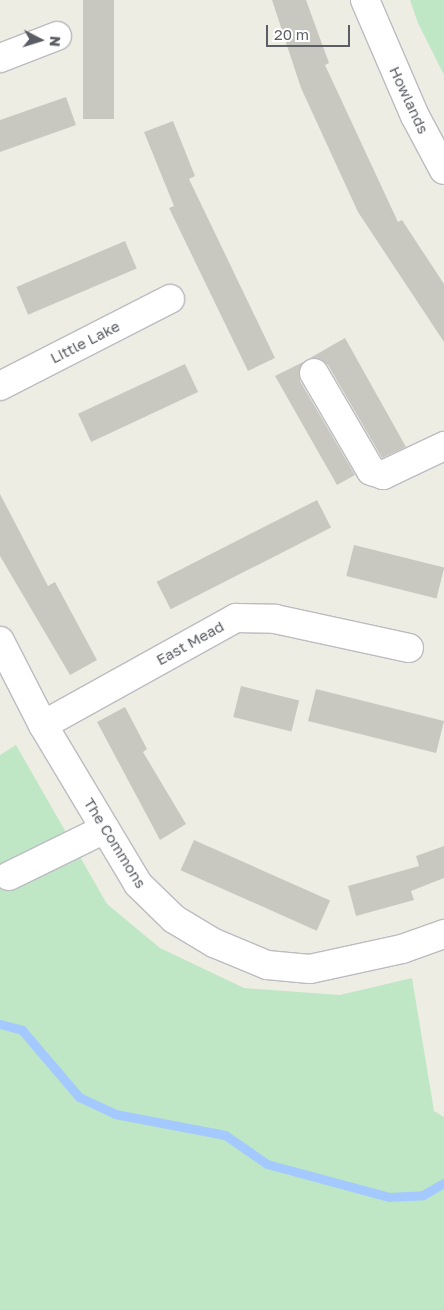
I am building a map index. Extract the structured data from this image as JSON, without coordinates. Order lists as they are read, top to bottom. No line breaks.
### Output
{"streets":{"street":["Howlands","Little Lake","East Mead","The Commons"]},"crossings":[["East Mead","The Commons"]],"scale_bar":"20 m","north":"right"}
